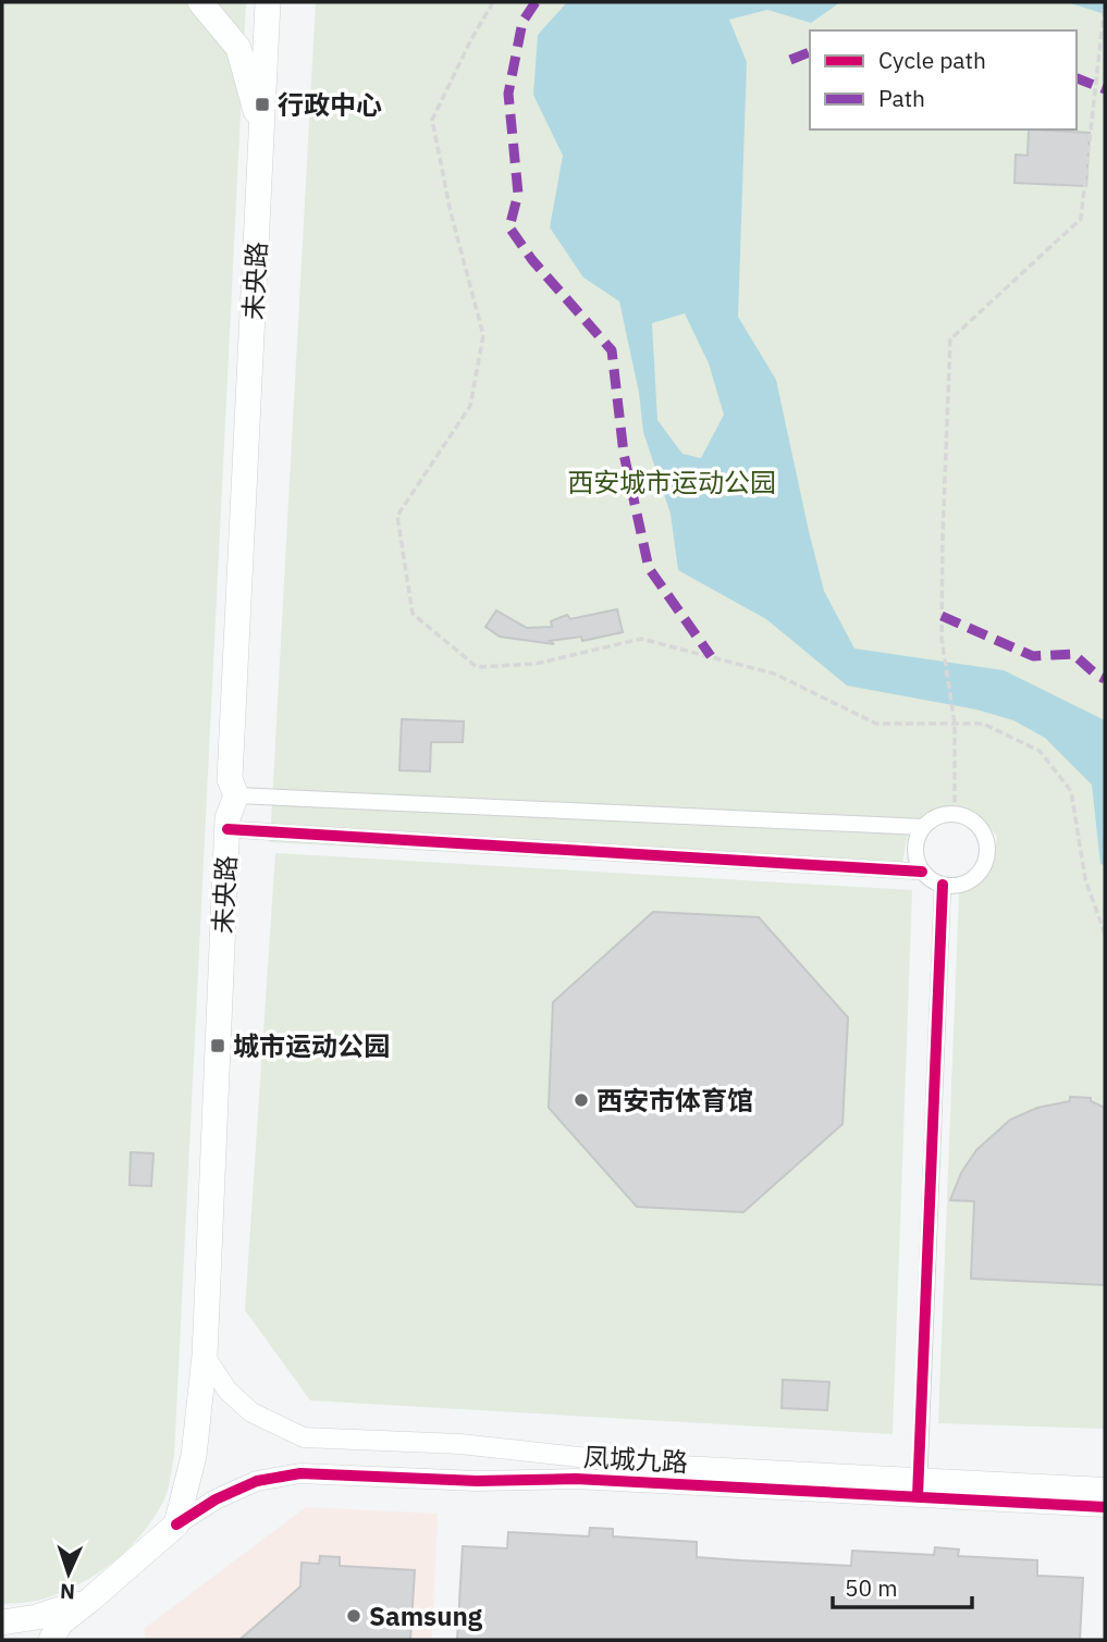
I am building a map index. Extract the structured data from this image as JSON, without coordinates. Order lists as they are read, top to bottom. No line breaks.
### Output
{"streets":{"main road":["未央路"],"street":["凤城九路"]},"crossings":[["未央路","凤城九路"]],"parks":["西安城市运动公园"],"places":{"transit":["行政中心","城市运动公园"],"other":["西安市体育馆","Samsung"]},"legend":["Cycle path","Path"],"scale_bar":"50 m","north":"bottom"}
